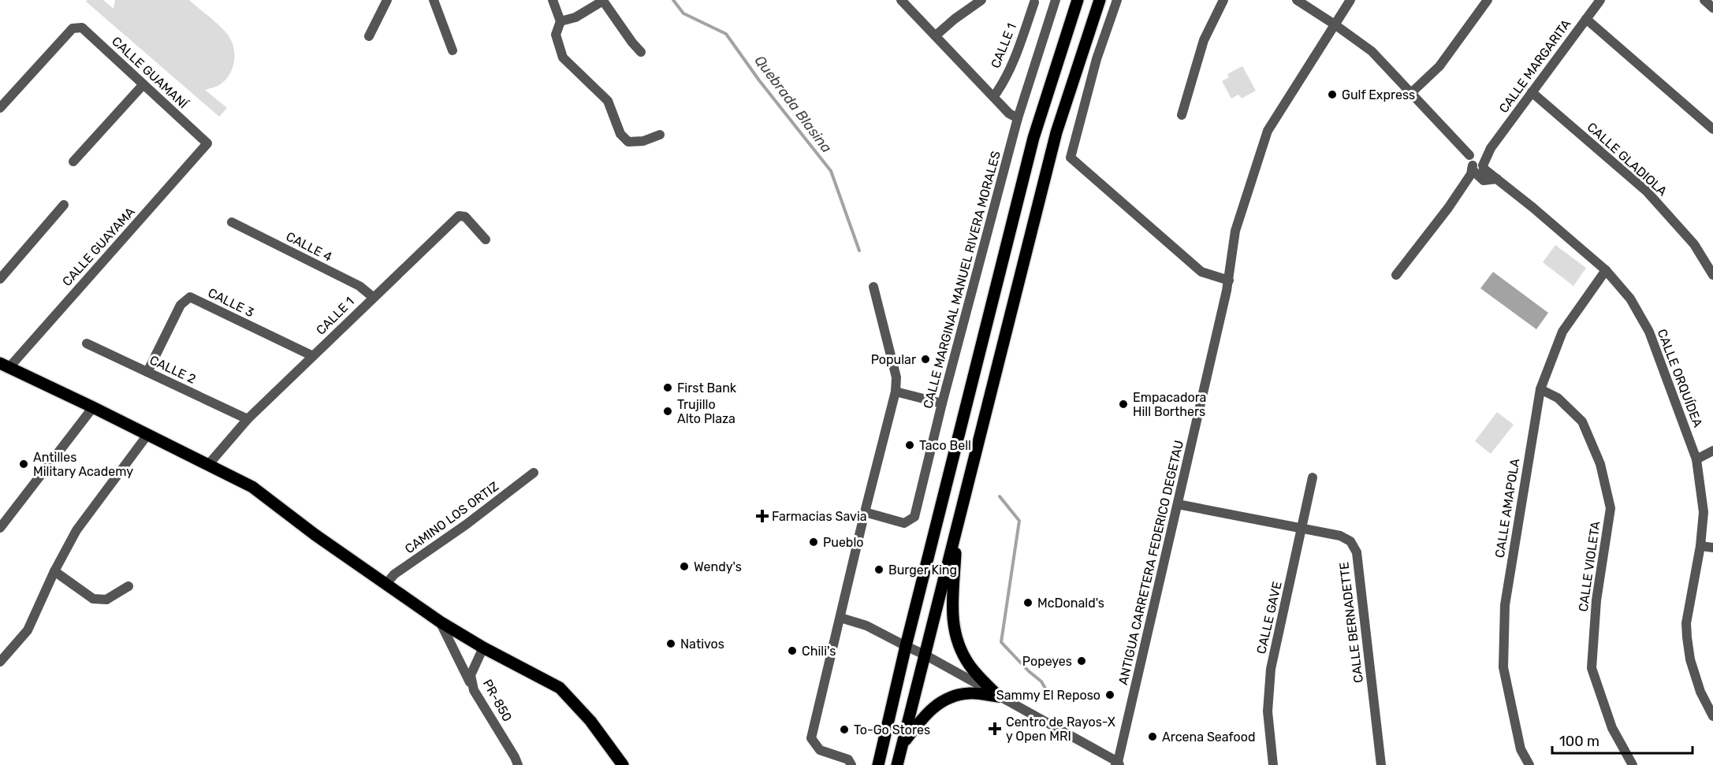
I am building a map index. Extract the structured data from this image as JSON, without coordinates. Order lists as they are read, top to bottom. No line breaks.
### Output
{"streets":{"street":["CALLE 1","CALLE MARGARITA","CALLE GUAMANÍ","CALLE GLADIOLA","CALLE GUAYAMA","CALLE 4","CALLE MARGINAL MANUEL RIVERA MORALES","CALLE 3","CALLE 2","CALLE ORQUÍDEA","CALLE AMAPOLA","CAMINO LOS ORTIZ","ANTIGUA CARRETERA FEDERICO DEGETAU","CALLE VIOLETA","CALLE GAVE","CALLE BERNADETTE","PR-850"]},"crossings":[["CALLE 1","CALLE 4"],["CALLE 1","CALLE 3"],["CALLE 1","CALLE 2"],["CALLE MARGARITA","CALLE GLADIOLA"],["CALLE MARGARITA","CALLE ORQUÍDEA"],["CALLE GUAMANÍ","CALLE GUAYAMA"],["CALLE 3","CALLE 2"],["CALLE ORQUÍDEA","CALLE AMAPOLA"],["CALLE AMAPOLA","CALLE VIOLETA"],["ANTIGUA CARRETERA FEDERICO DEGETAU","CALLE BERNADETTE"],["CALLE GAVE","CALLE BERNADETTE"]],"water":["Quebrada Blasina"],"places":{"other":["Gulf Express","Popular","First Bank","Empacadora Hill Borthers","Trujillo Alto Plaza","Taco Bell","Antilles Military Academy","Pueblo","Wendy's","Burger King","McDonald's","Nativos","Chili's","Popeyes","Sammy El Reposo","To-Go Stores","Arcena Seafood"],"health":["Farmacias Savia","Centro de Rayos-X y Open MRI"]},"scale_bar":"100 m"}
